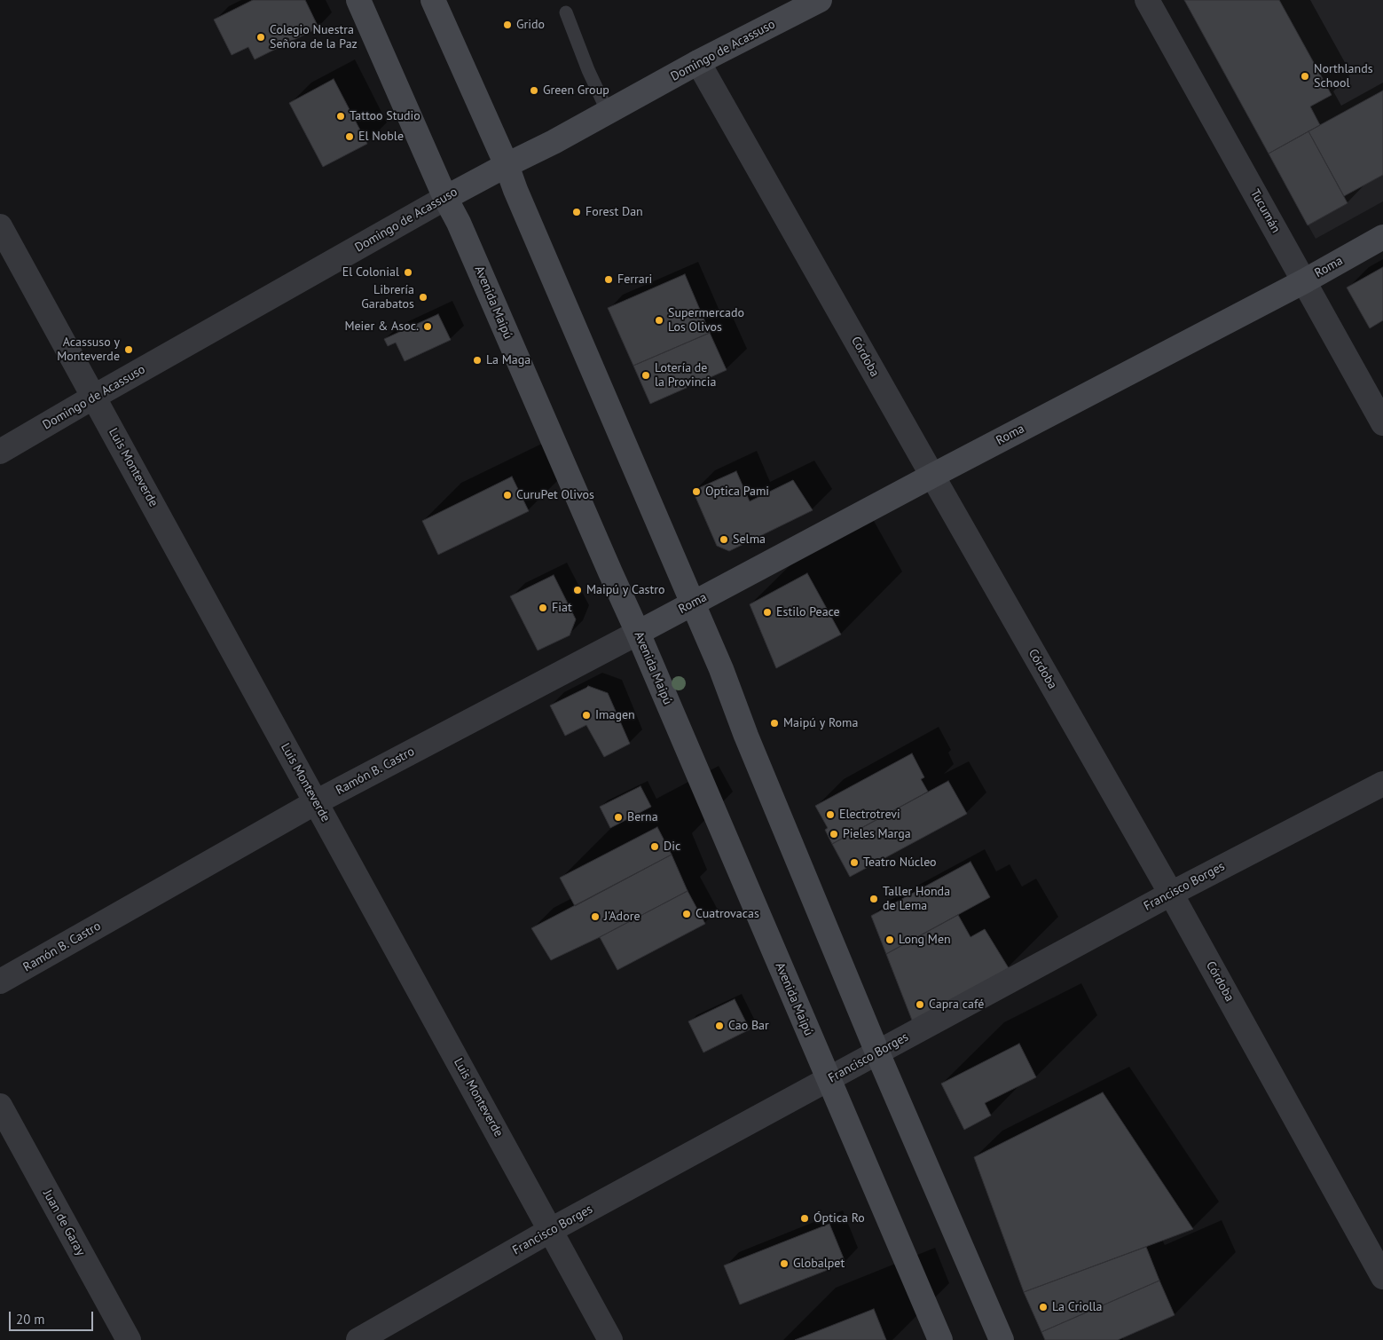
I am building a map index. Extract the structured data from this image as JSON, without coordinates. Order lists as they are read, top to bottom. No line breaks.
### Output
{"streets":{"main road":["Domingo de Acassuso","Roma","Avenida Maipú"],"street":["Tucumán","Córdoba","Luis Monteverde","Ramón B. Castro","Francisco Borges","Juan de Garay"]},"crossings":[["Domingo de Acassuso","Avenida Maipú"],["Domingo de Acassuso","Córdoba"],["Domingo de Acassuso","Luis Monteverde"],["Tucumán","Roma"],["Roma","Avenida Maipú"],["Roma","Córdoba"],["Roma","Ramón B. Castro"],["Avenida Maipú","Ramón B. Castro"],["Avenida Maipú","Francisco Borges"],["Córdoba","Francisco Borges"],["Luis Monteverde","Ramón B. Castro"],["Luis Monteverde","Francisco Borges"]],"places":["Grido","Colegio Nuestra Señora de la Paz","Northlands School","Green Group","Tattoo Studio","El Noble","Forest Dan","El Colonial","Ferrari","Librería Garabatos","Supermercado Los Olivos","Meier & Asoc.","Acassuso y Monteverde","La Maga","Lotería de la Provincia","Optica Pami","CuruPet Olivos","Selma","Maipú y Castro","Fiat","Estilo Peace","Imagen","Maipú y Roma","Electrotrevi","Berna","Pieles Marga","Dic","Teatro Núcleo","Taller Honda de Lema","Cuatrovacas","J'Adore","Long Men","Capra café","Cao Bar","Óptica Ro","Globalpet","La Criolla"],"scale_bar":"20 m"}
